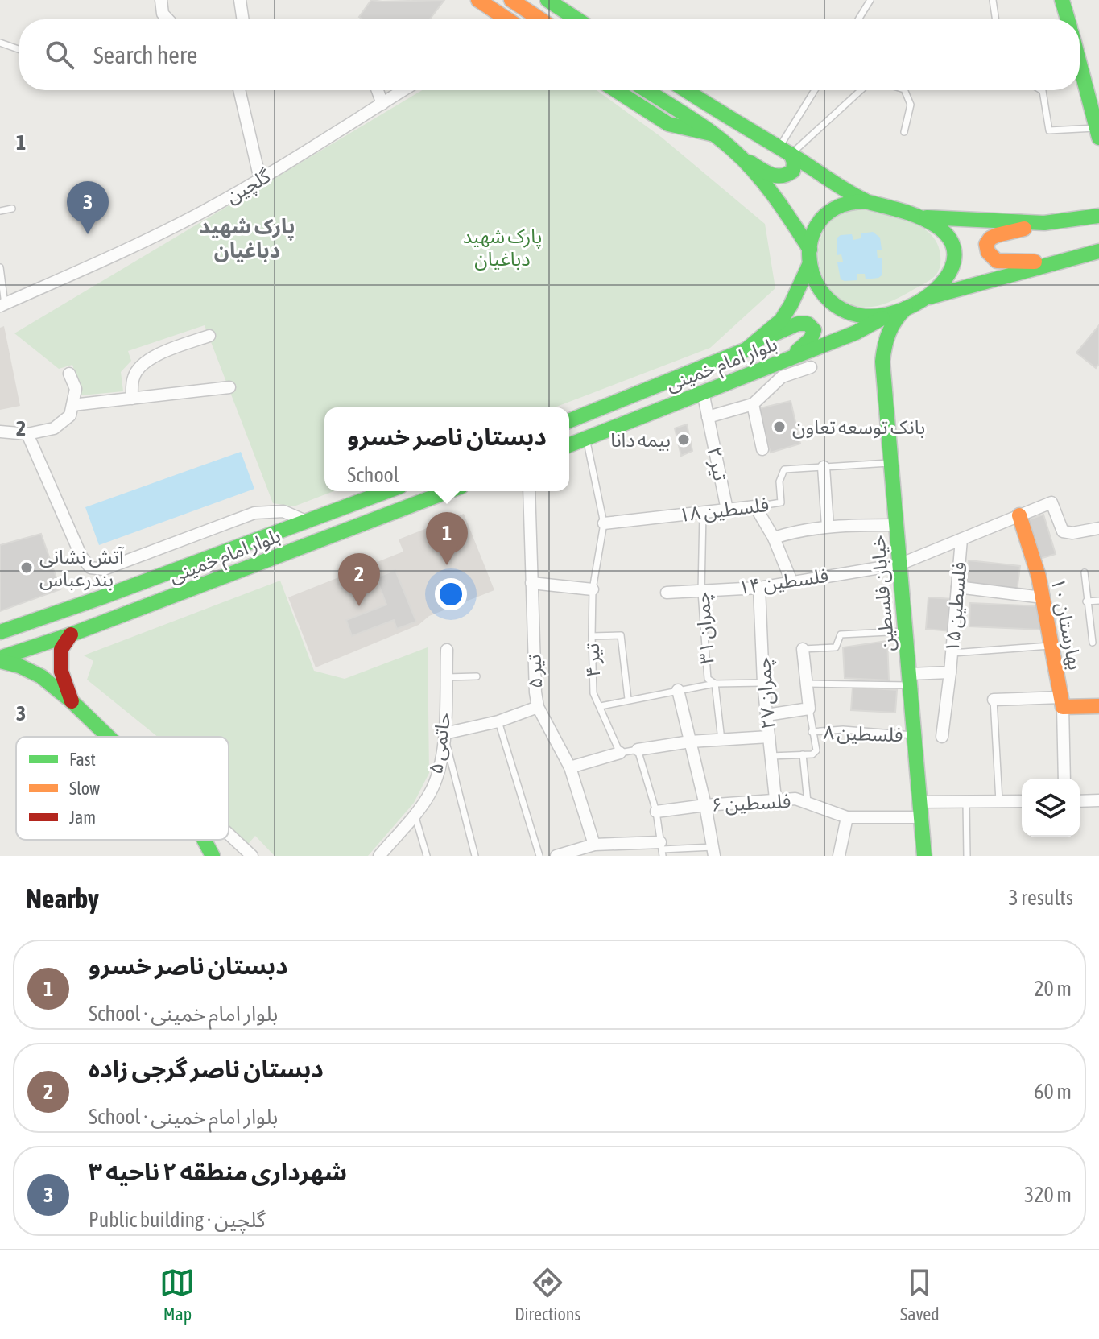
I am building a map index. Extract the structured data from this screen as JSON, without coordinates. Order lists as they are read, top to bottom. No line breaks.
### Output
{"streets":{"main road":["بلوار امام خمینی","خیابان فلسطین","بهارستان ۱۰"],"street":["گلچین","تیر ۲","فلسطین ۱۸","فلسطین ۱۴","فلسطین ۱۵","تیر ۵","چمران ۲۷","حاتمی ۵","فلسطین ۶"],"lane":["چمران ۳۱","تیر ۴","فلسطین ۸"]},"crossings":[["بلوار امام خمینی","تیر ۲"],["بلوار امام خمینی","خیابان فلسطین"],["بلوار امام خمینی","تیر ۴"],["تیر ۲","فلسطین ۱۸"],["فلسطین ۱۸","خیابان فلسطین"],["فلسطین ۱۸","چمران ۳۱"],["فلسطین ۱۸","تیر ۴"],["فلسطین ۱۴","خیابان فلسطین"],["فلسطین ۱۴","فلسطین ۱۵"],["فلسطین ۱۴","بهارستان ۱۰"],["فلسطین ۱۴","چمران ۳۱"],["فلسطین ۱۴","چمران ۲۷"],["خیابان فلسطین","فلسطین ۱۵"],["خیابان فلسطین","فلسطین ۸"],["خیابان فلسطین","فلسطین ۶"],["چمران ۲۷","فلسطین ۶"]],"districts":["پارک شهید دباغیان"],"parks":["پارک شهید دباغیان"],"places":["بانک توسعه تعاون","بیمه دانا","آتش نشانی بندرعباس"],"legend":["Fast","Slow","Jam"],"page":{"search":"Search here","pins":["3","1","2"],"popup":["دبستان ناصر خسرو","School"],"heading":["Nearby","3 results"],"list":[{"mark":"1","name":"دبستان ناصر خسرو","note":"School · بلوار امام خمینی","value":"20 m"},{"mark":"2","name":"دبستان ناصر گرجی زاده","note":"School · بلوار امام خمینی","value":"60 m"},{"mark":"3","name":"شهرداری منطقه ۲ ناحیه ۳","note":"Public building · گلچین","value":"320 m"}],"nav":["Map","Directions","Saved"]},"grid":{"rows":["1","2","3"]}}
